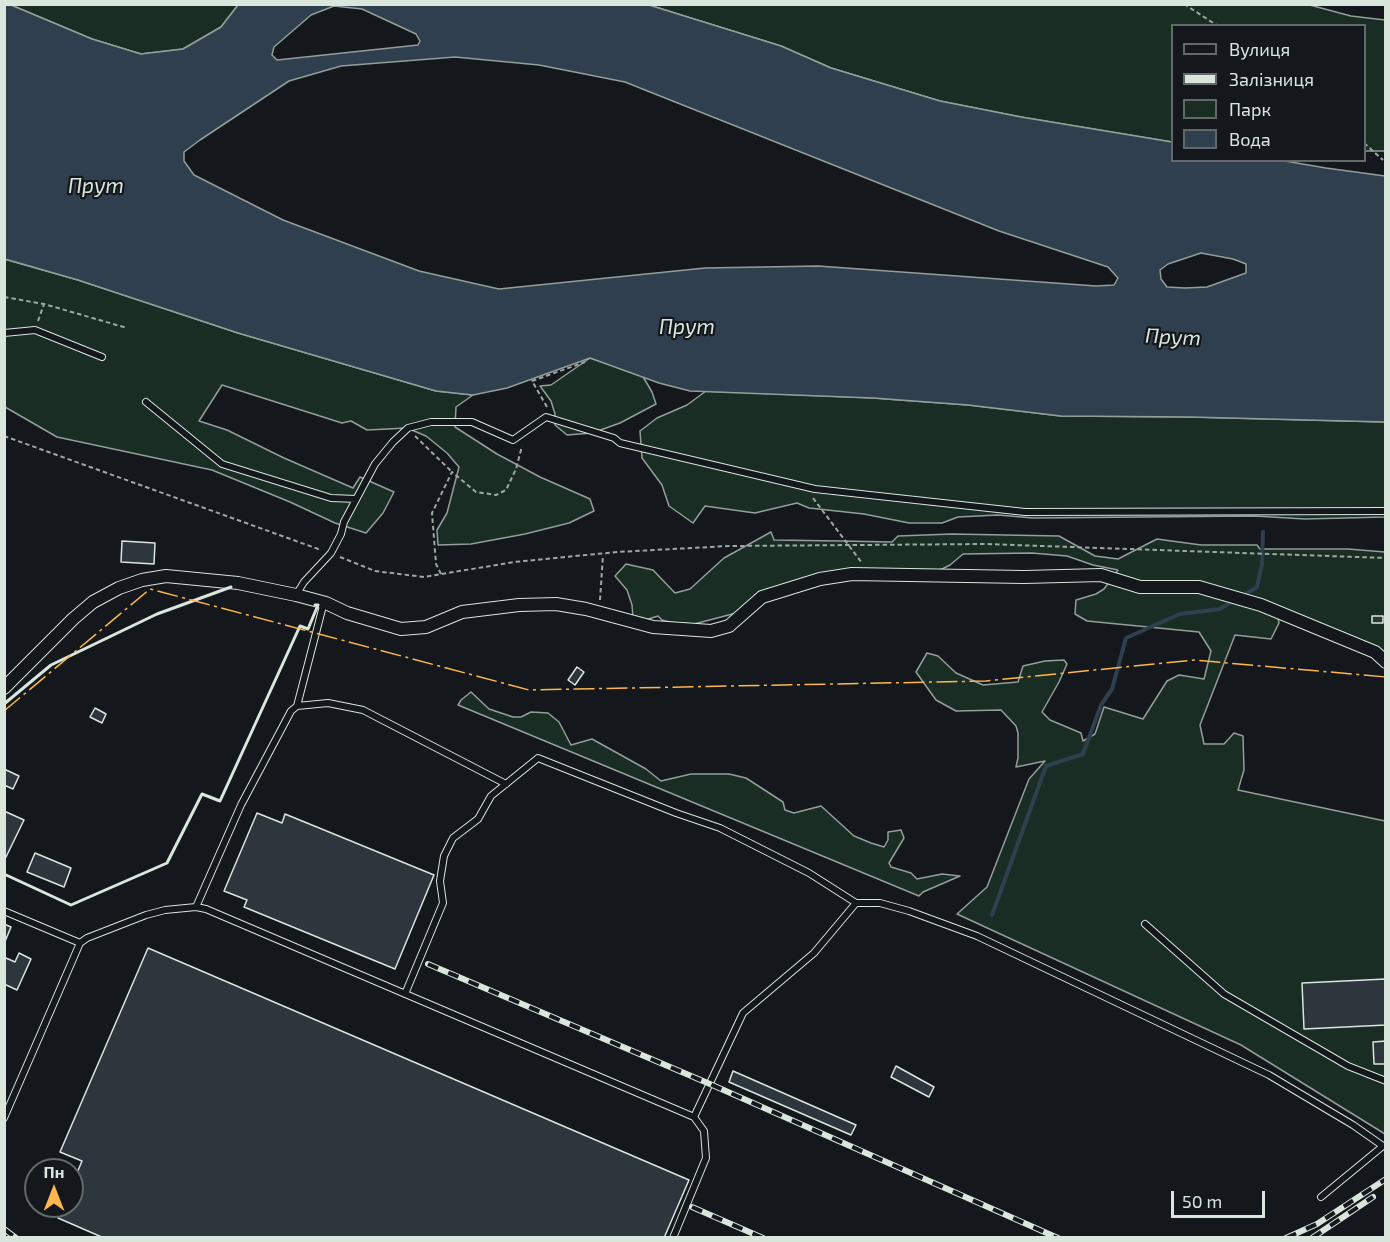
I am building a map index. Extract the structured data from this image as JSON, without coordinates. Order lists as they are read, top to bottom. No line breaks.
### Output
{"water":["Прут"],"legend":["Вулиця","Залізниця","Парк","Вода"],"scale_bar":"50 m","north":"top"}
